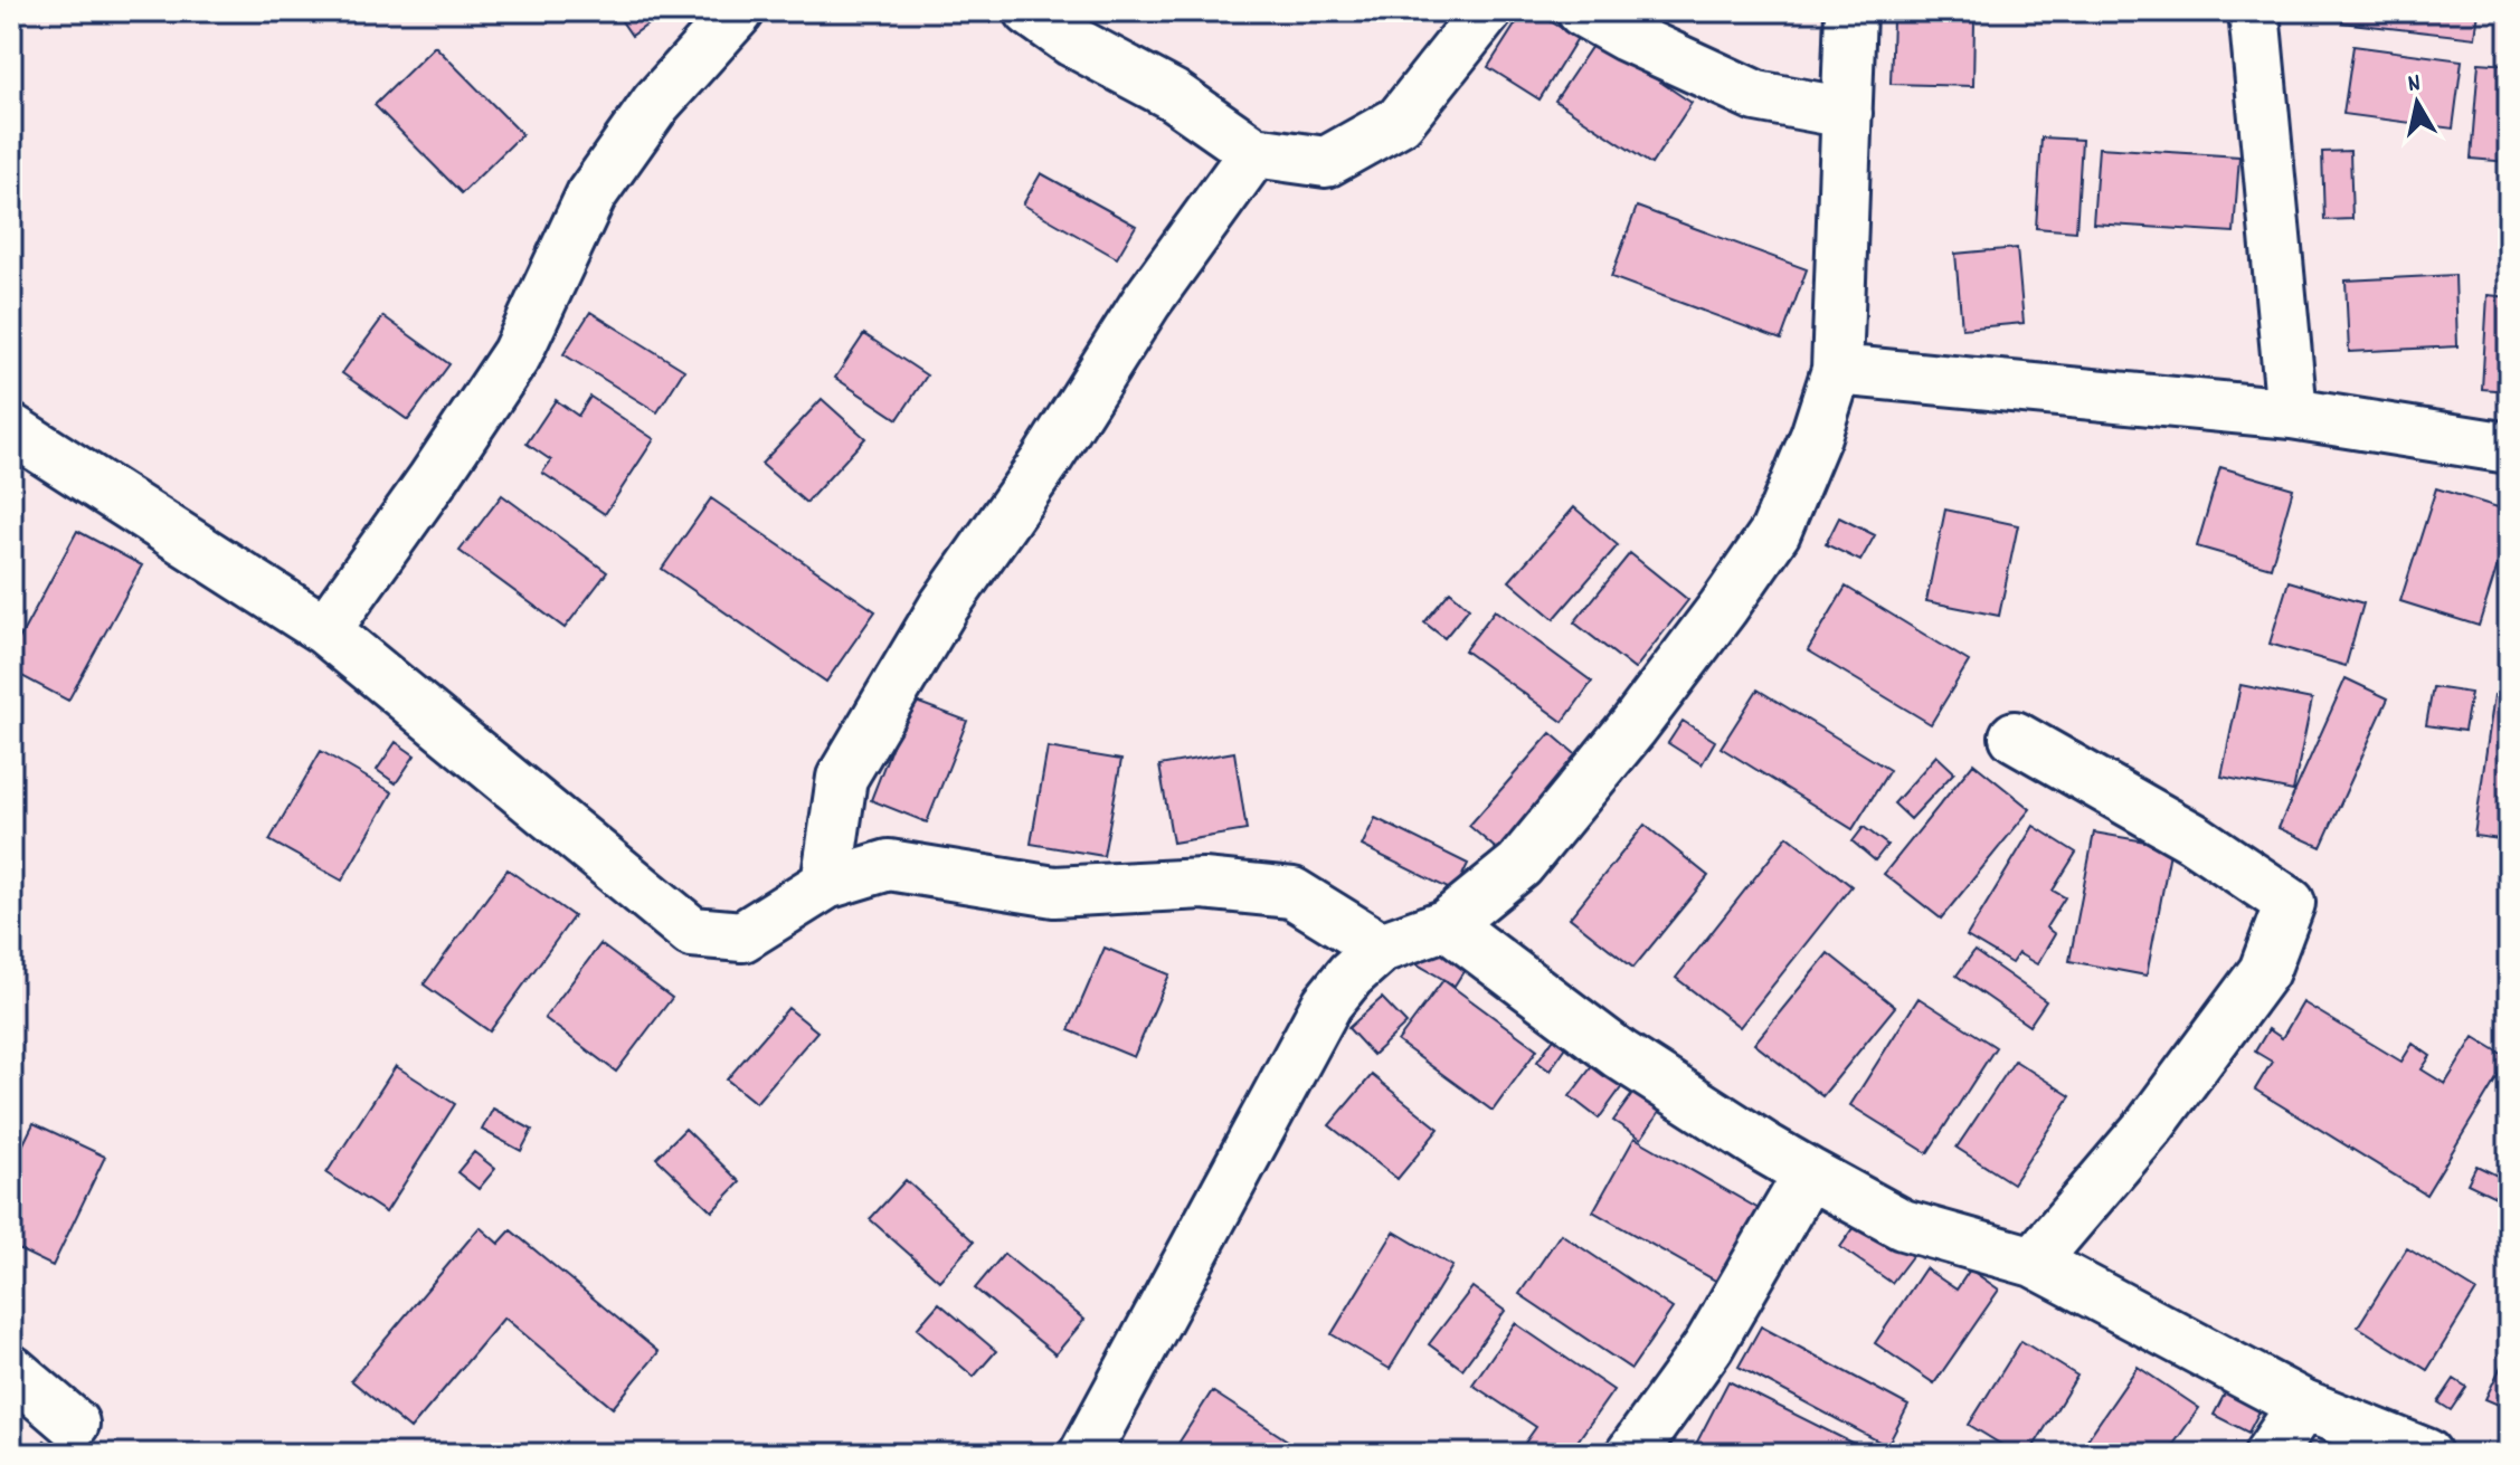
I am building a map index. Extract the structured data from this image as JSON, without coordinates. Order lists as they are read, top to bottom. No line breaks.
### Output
{"north":"top"}
